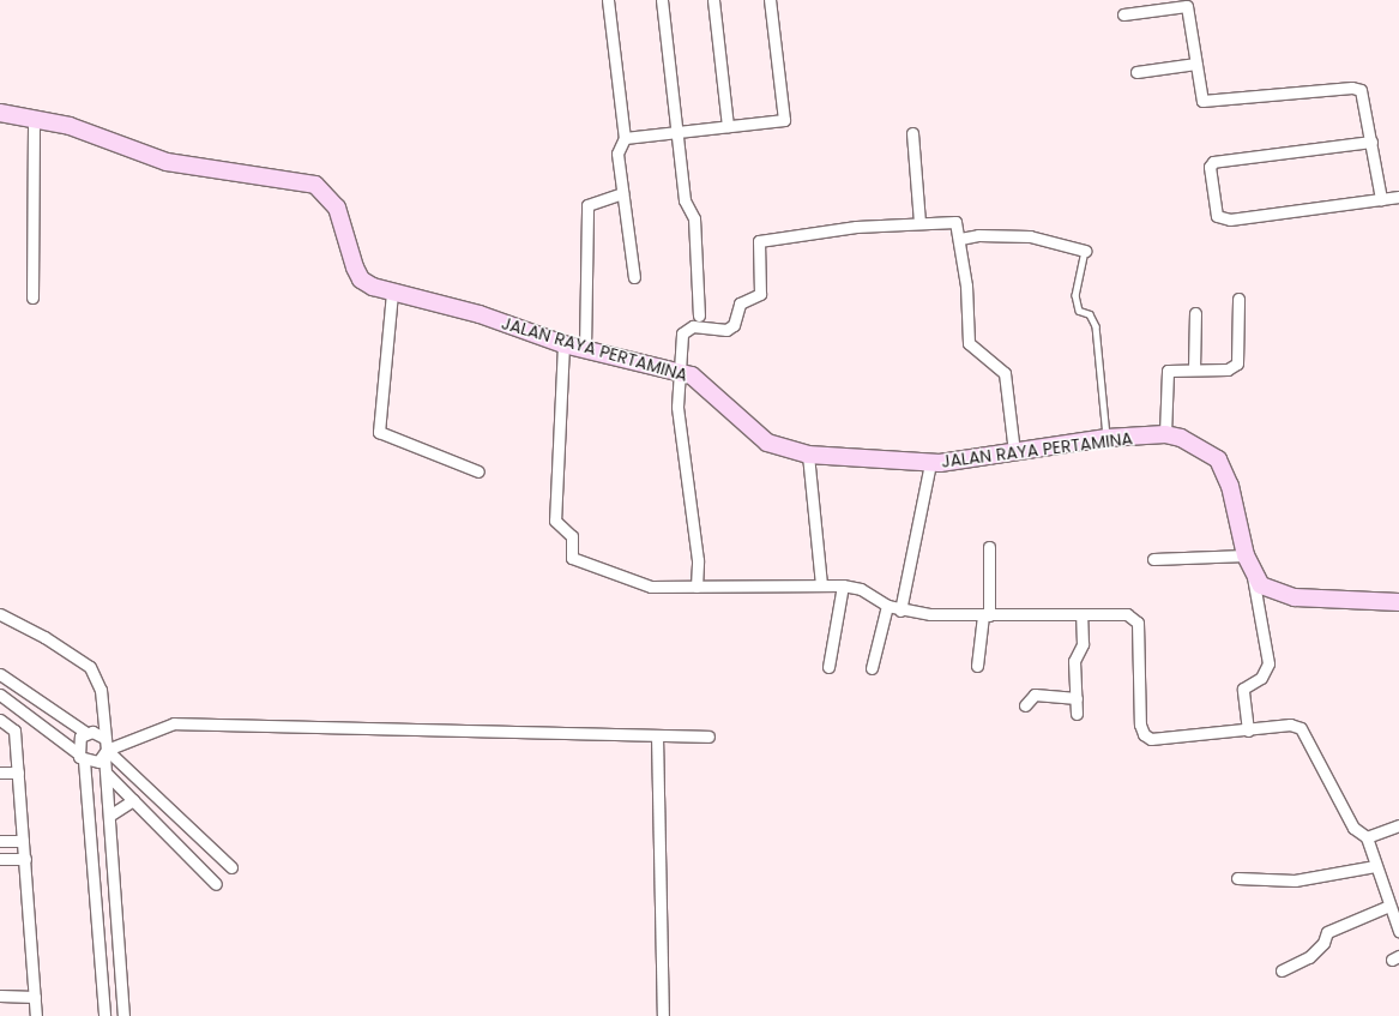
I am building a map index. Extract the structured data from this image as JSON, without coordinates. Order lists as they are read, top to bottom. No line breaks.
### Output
{"streets":{"main road":["JALAN RAYA PERTAMINA"]}}
